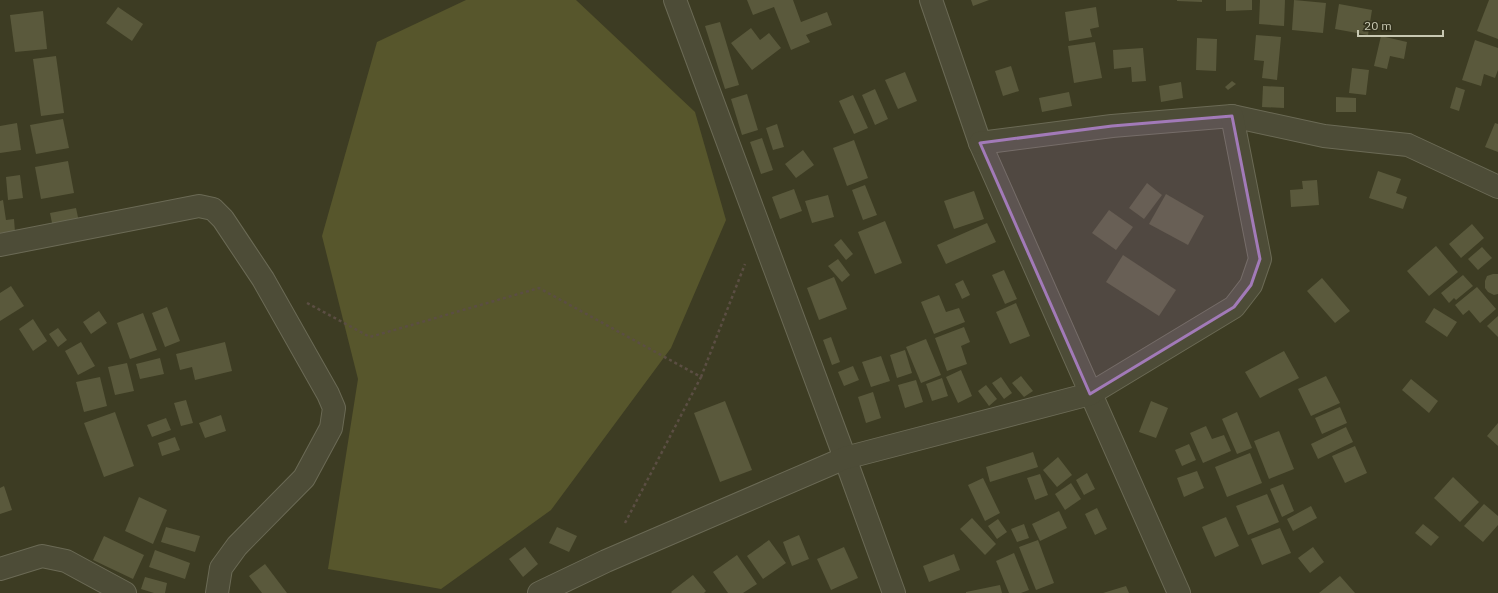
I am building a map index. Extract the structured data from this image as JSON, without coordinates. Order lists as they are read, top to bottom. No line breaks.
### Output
{"scale_bar":"20 m"}
